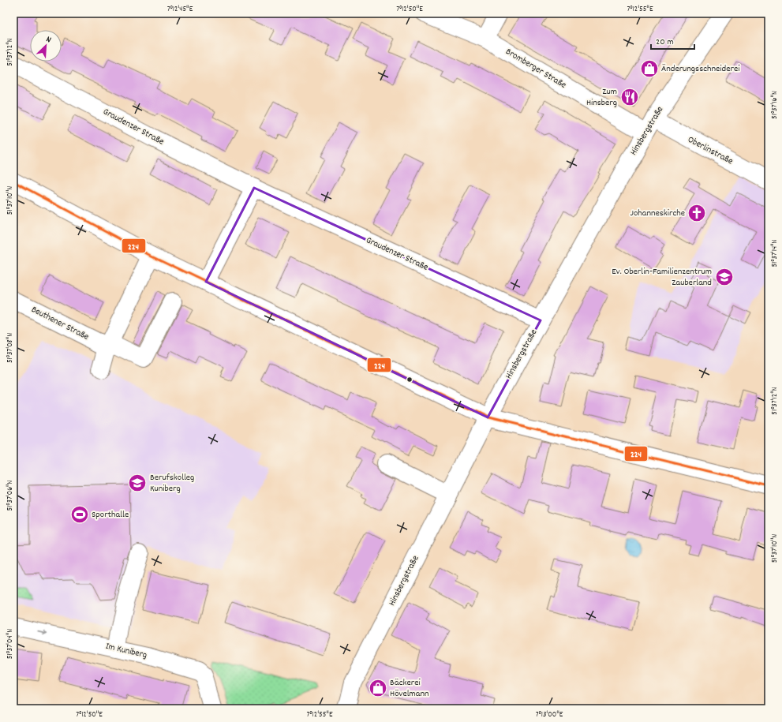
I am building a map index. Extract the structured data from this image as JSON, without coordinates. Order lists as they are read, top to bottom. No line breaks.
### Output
{"streets":{"street":["Bromberger Straße","Graudenzer Straße","Hinsbergstraße","Oberlinstraße","Beuthener Straße","Im Kuniberg"]},"crossings":[["Bromberger Straße","Hinsbergstraße"],["Graudenzer Straße","Hinsbergstraße"],["Hinsbergstraße","Oberlinstraße"]],"one_way":["Im Kuniberg"],"places":{"shop":["Änderungsschneiderei","Bäckerei Hövelmann"],"restaurant":["Zum Hinsberg"],"church":["Johanneskirche"],"school or university":["Ev. Oberlin-Familienzentrum Zauberland","Berufskolleg Kuniberg"],"sports":["Sporthalle"]},"lines":["transit line 224"],"scale_bar":"20 m","north":"top right","coordinates":["7°12'45\"E","7°12'50\"E","7°12'55\"E","51°37'12\"N","51°37'16\"N","51°37'10\"N","51°37'14\"N","51°37'08\"N","51°37'06\"N","51°37'04\"N","7°13'00\"E"]}
